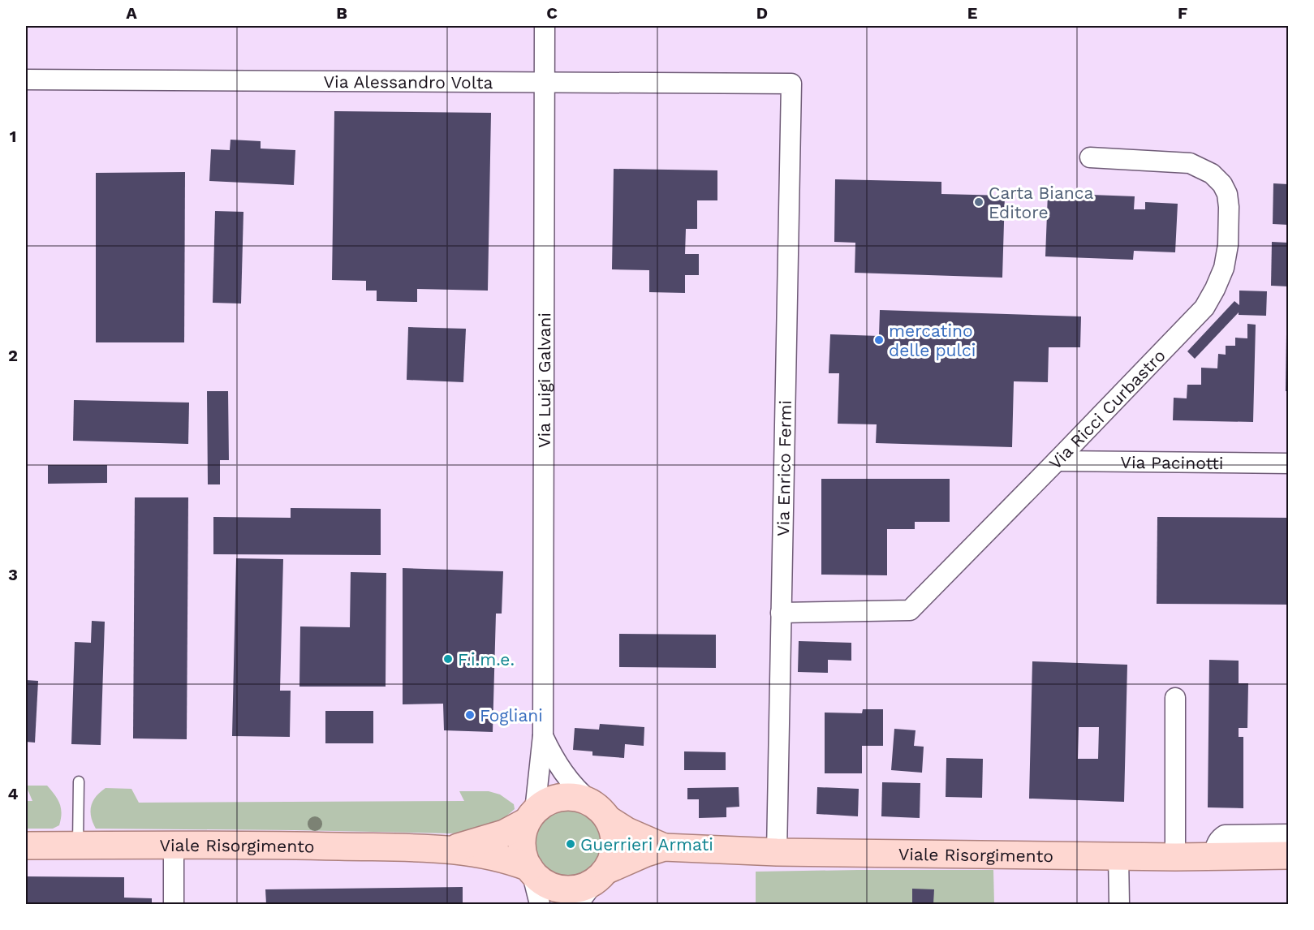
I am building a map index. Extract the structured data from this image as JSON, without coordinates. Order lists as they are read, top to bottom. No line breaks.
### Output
{"streets":{"main road":["Viale Risorgimento"],"street":["Via Alessandro Volta","Via Luigi Galvani","Via Ricci Curbastro","Via Pacinotti","Via Enrico Fermi"]},"crossings":[["Via Alessandro Volta","Via Luigi Galvani"],["Via Alessandro Volta","Via Enrico Fermi"],["Via Luigi Galvani","Viale Risorgimento"],["Via Ricci Curbastro","Via Pacinotti"],["Via Ricci Curbastro","Via Enrico Fermi"],["Via Enrico Fermi","Viale Risorgimento"]],"places":["Carta Bianca Editore","mercatino delle pulci","F.i.m.e.","Fogliani","Guerrieri Armati"],"grid":{"columns":["A","B","C","D","E","F"],"rows":["1","2","3","4"]}}
